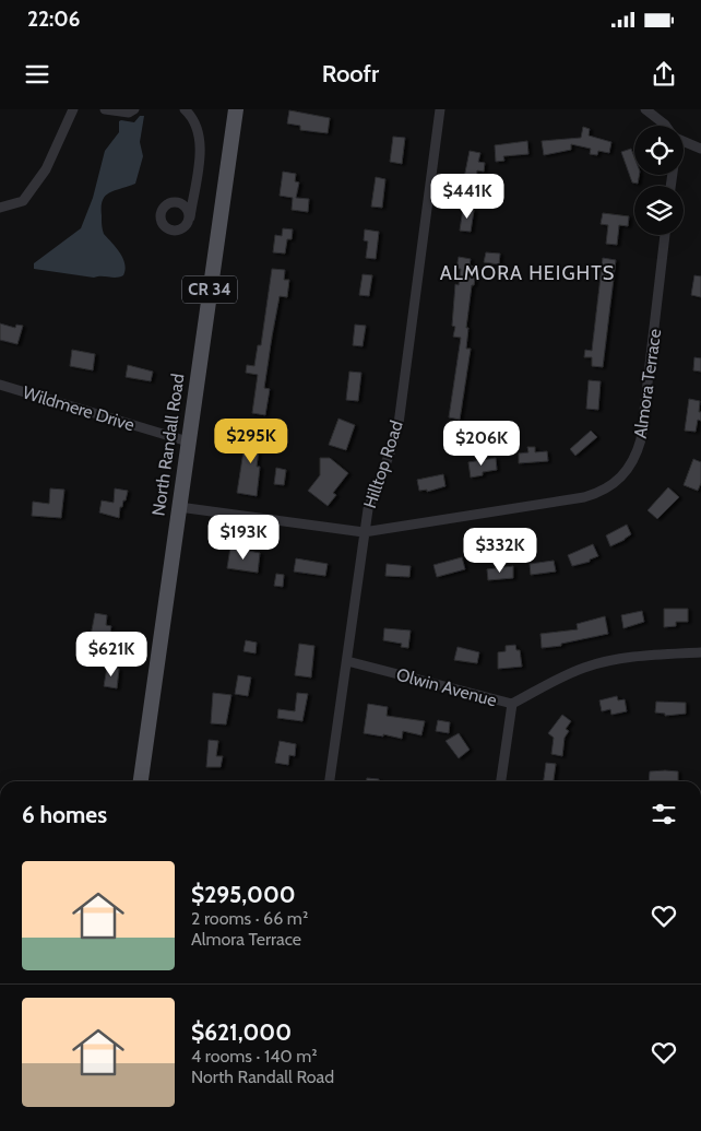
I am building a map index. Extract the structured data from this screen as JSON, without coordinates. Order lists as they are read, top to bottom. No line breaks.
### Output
{"streets":{"main road":["CR 34","North Randall Road"],"street":["Almora Terrace","Wildmere Drive","Hilltop Road","Olwin Avenue"]},"crossings":[["Almora Terrace","North Randall Road"],["Almora Terrace","Hilltop Road"],["Wildmere Drive","North Randall Road"],["Hilltop Road","Olwin Avenue"]],"districts":["ALMORA HEIGHTS"],"page":{"status":"22:06","header":"Roofr","price":["$441K","$295K","$206K","$193K","$332K","$621K"],"heading":"6 homes","list":[{"name":"$295,000","note":"2 rooms · 66 m² · Almora Terrace"},{"name":"$621,000","note":"4 rooms · 140 m² · North Randall Road"}]}}
